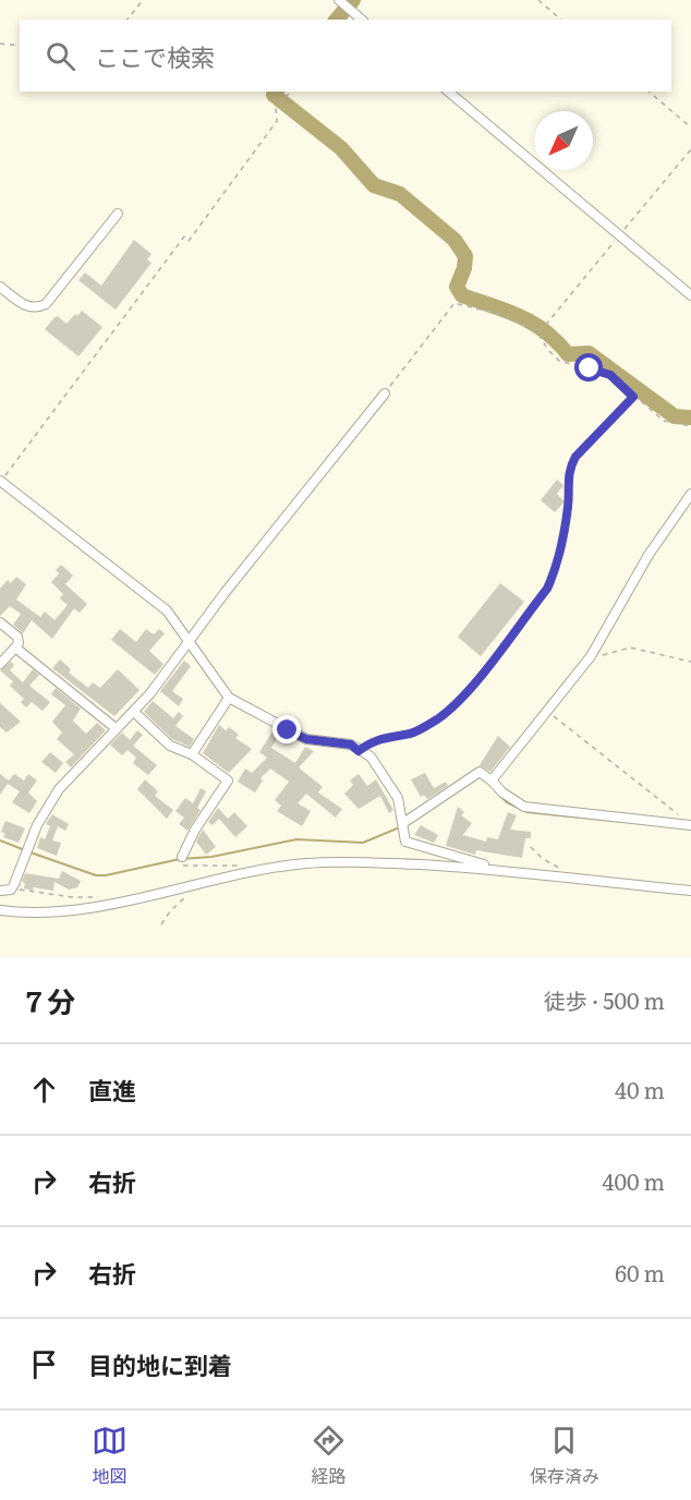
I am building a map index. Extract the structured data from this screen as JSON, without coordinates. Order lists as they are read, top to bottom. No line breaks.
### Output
{"north":"bottom left","page":{"search":"ここで検索","heading":["7 分","徒歩 · 500 m"],"list":[["直進","40 m"],["右折","400 m"],["右折","60 m"],"目的地に到着"],"nav":["地図","経路","保存済み"]}}
